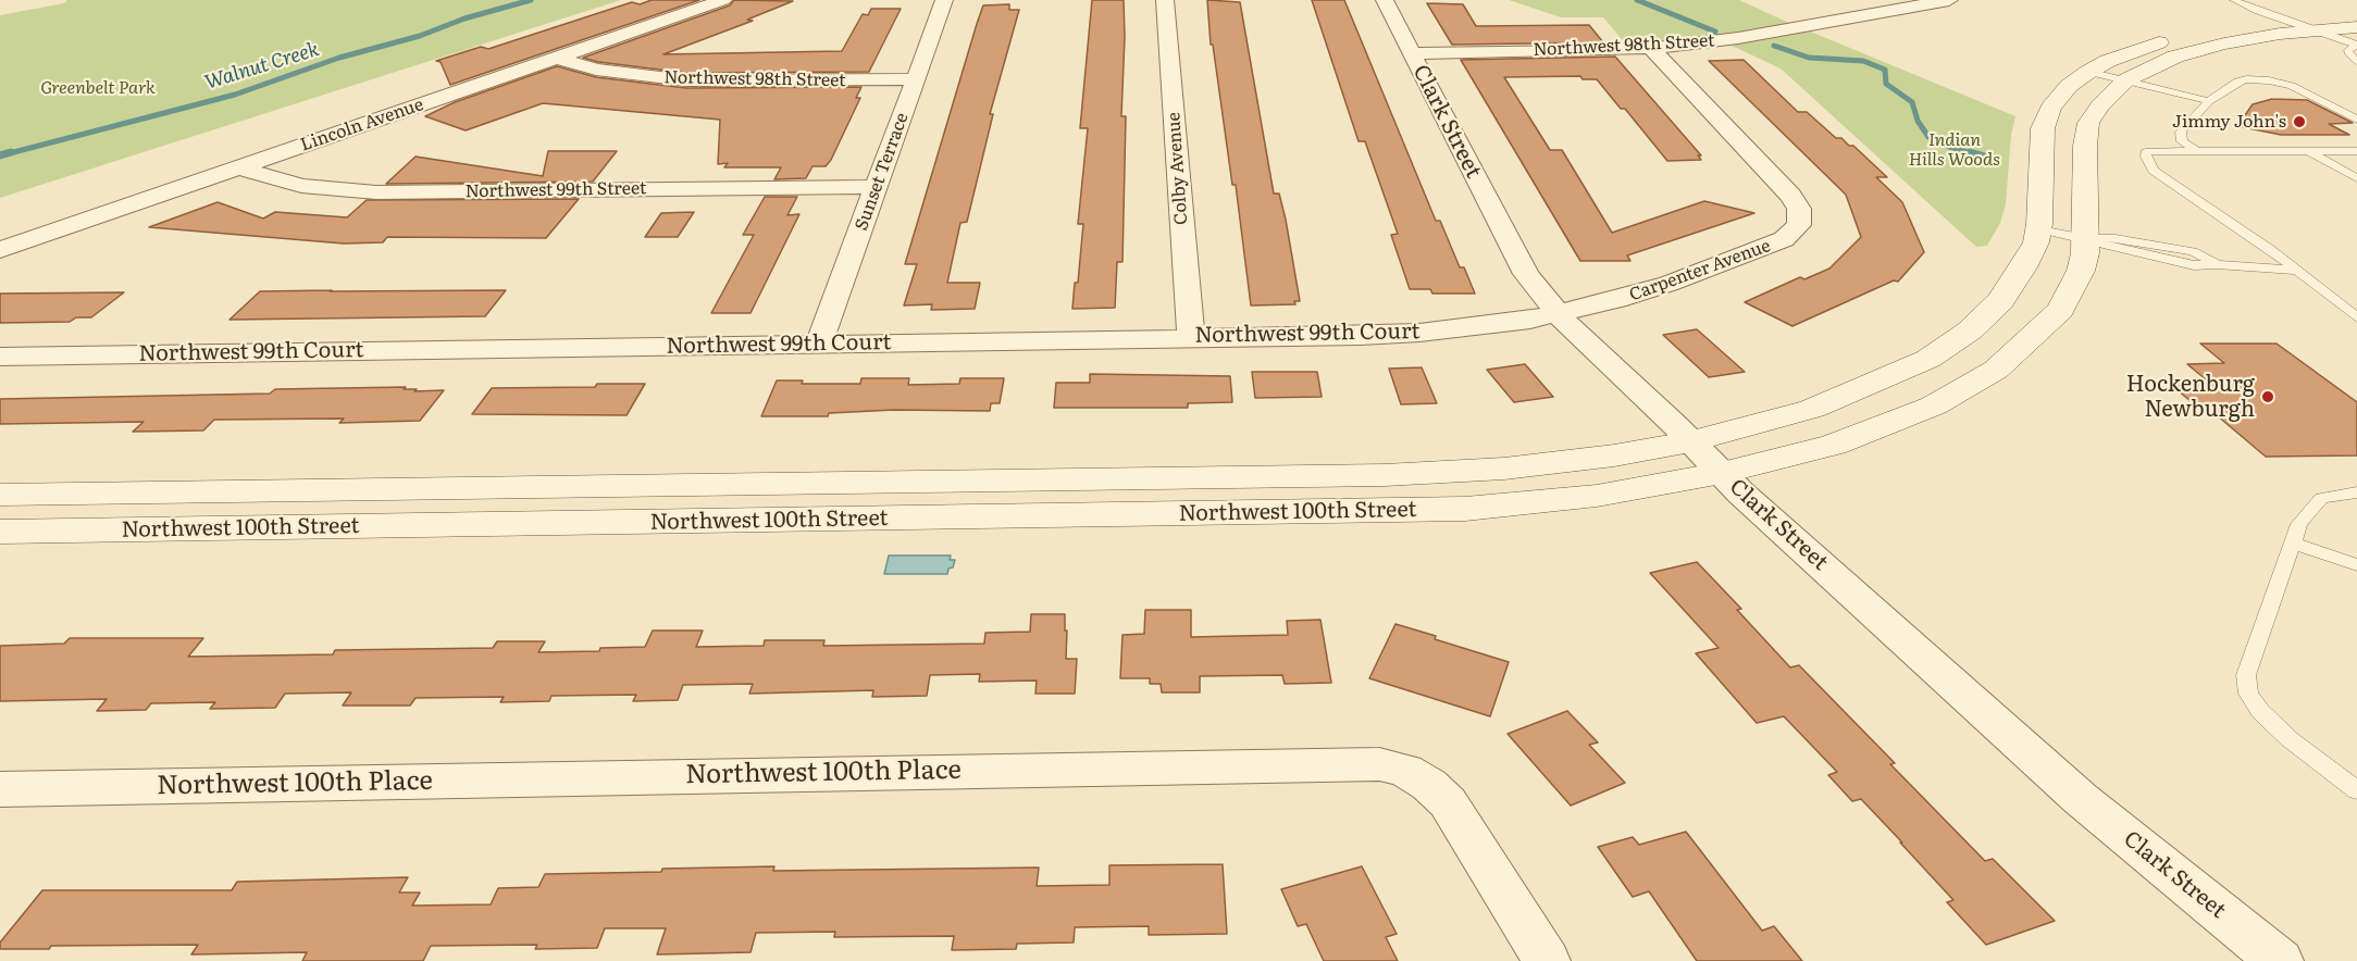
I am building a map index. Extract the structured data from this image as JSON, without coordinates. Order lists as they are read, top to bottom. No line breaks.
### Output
{"streets":{"main road":["Northwest 100th Street"],"street":["Northwest 98th Street","Clark Street","Lincoln Avenue","Colby Avenue","Sunset Terrace","Northwest 99th Street","Carpenter Avenue","Northwest 99th Court","Northwest 100th Place"]},"crossings":[["Northwest 98th Street","Clark Street"],["Northwest 98th Street","Lincoln Avenue"],["Northwest 98th Street","Sunset Terrace"],["Northwest 98th Street","Carpenter Avenue"],["Clark Street","Carpenter Avenue"],["Clark Street","Northwest 99th Court"],["Clark Street","Northwest 100th Street"],["Lincoln Avenue","Northwest 99th Street"],["Colby Avenue","Northwest 99th Court"],["Sunset Terrace","Northwest 99th Street"],["Sunset Terrace","Northwest 99th Court"],["Carpenter Avenue","Northwest 99th Court"]],"water":["Walnut Creek"],"parks":["Greenbelt Park","Indian Hills Woods"],"places":["Jimmy John's","Hockenburg Newburgh"]}
